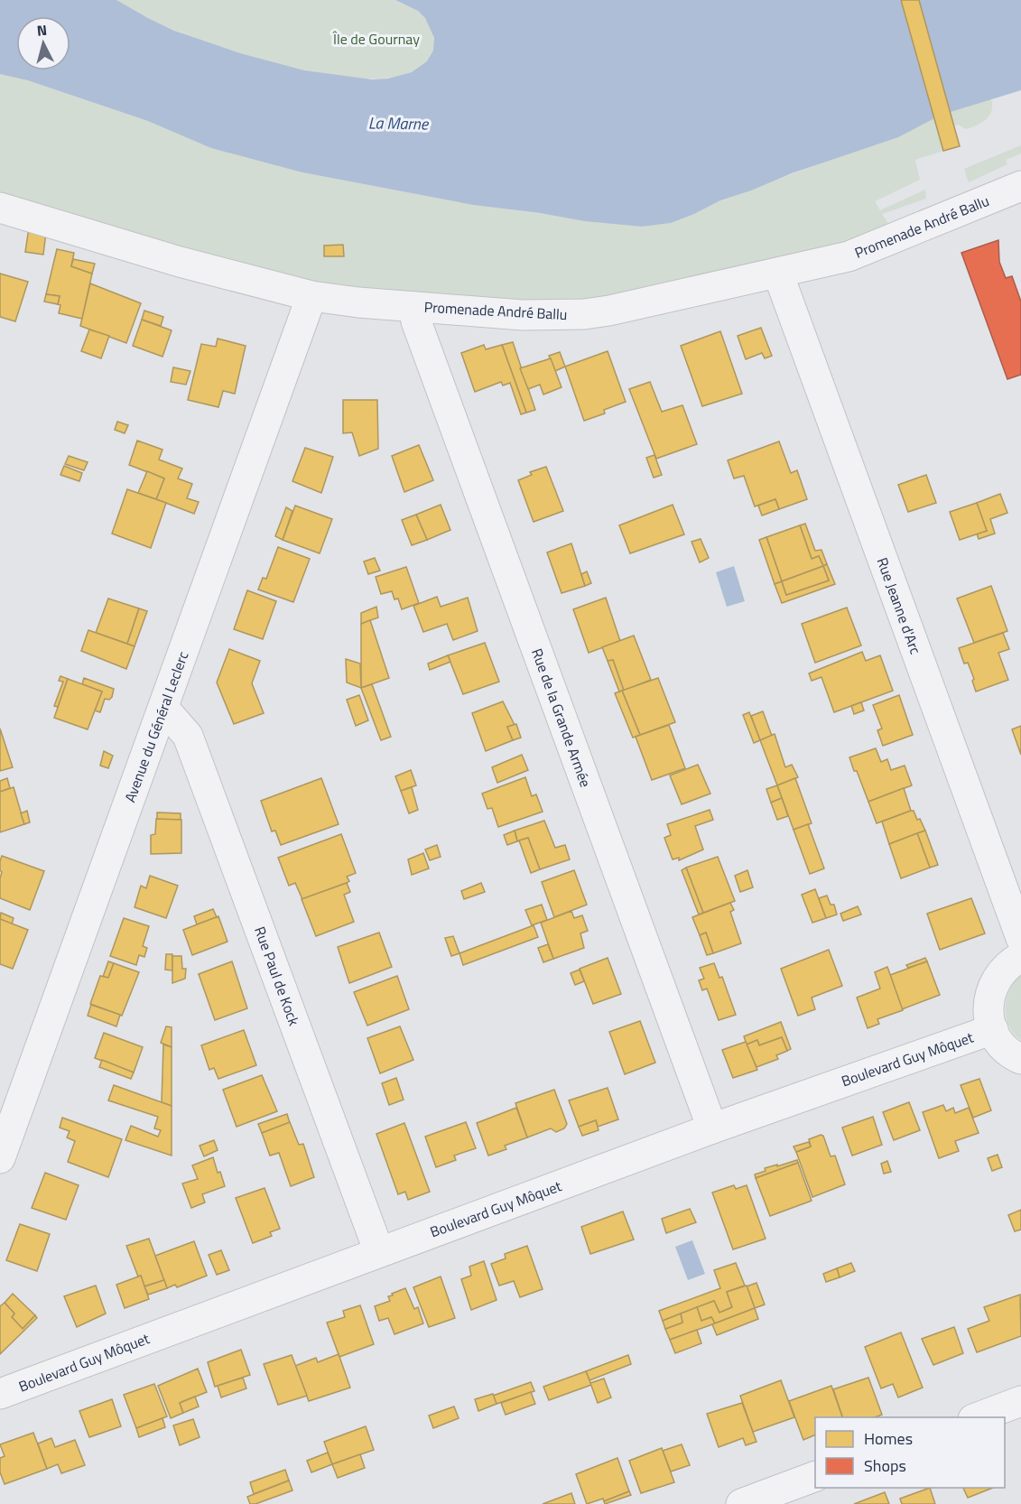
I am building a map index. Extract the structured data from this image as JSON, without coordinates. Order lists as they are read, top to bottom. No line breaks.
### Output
{"streets":{"street":["Promenade André Ballu","Rue Jeanne d'Arc","Rue de la Grande Armée","Avenue du Général Leclerc","Rue Paul de Kock","Boulevard Guy Môquet"]},"crossings":[["Promenade André Ballu","Rue Jeanne d'Arc"],["Promenade André Ballu","Rue de la Grande Armée"],["Promenade André Ballu","Avenue du Général Leclerc"],["Rue de la Grande Armée","Boulevard Guy Môquet"],["Avenue du Général Leclerc","Rue Paul de Kock"],["Rue Paul de Kock","Boulevard Guy Môquet"]],"water":["La Marne"],"parks":["Île de Gournay"],"legend":["Homes","Shops"],"north":"top"}
